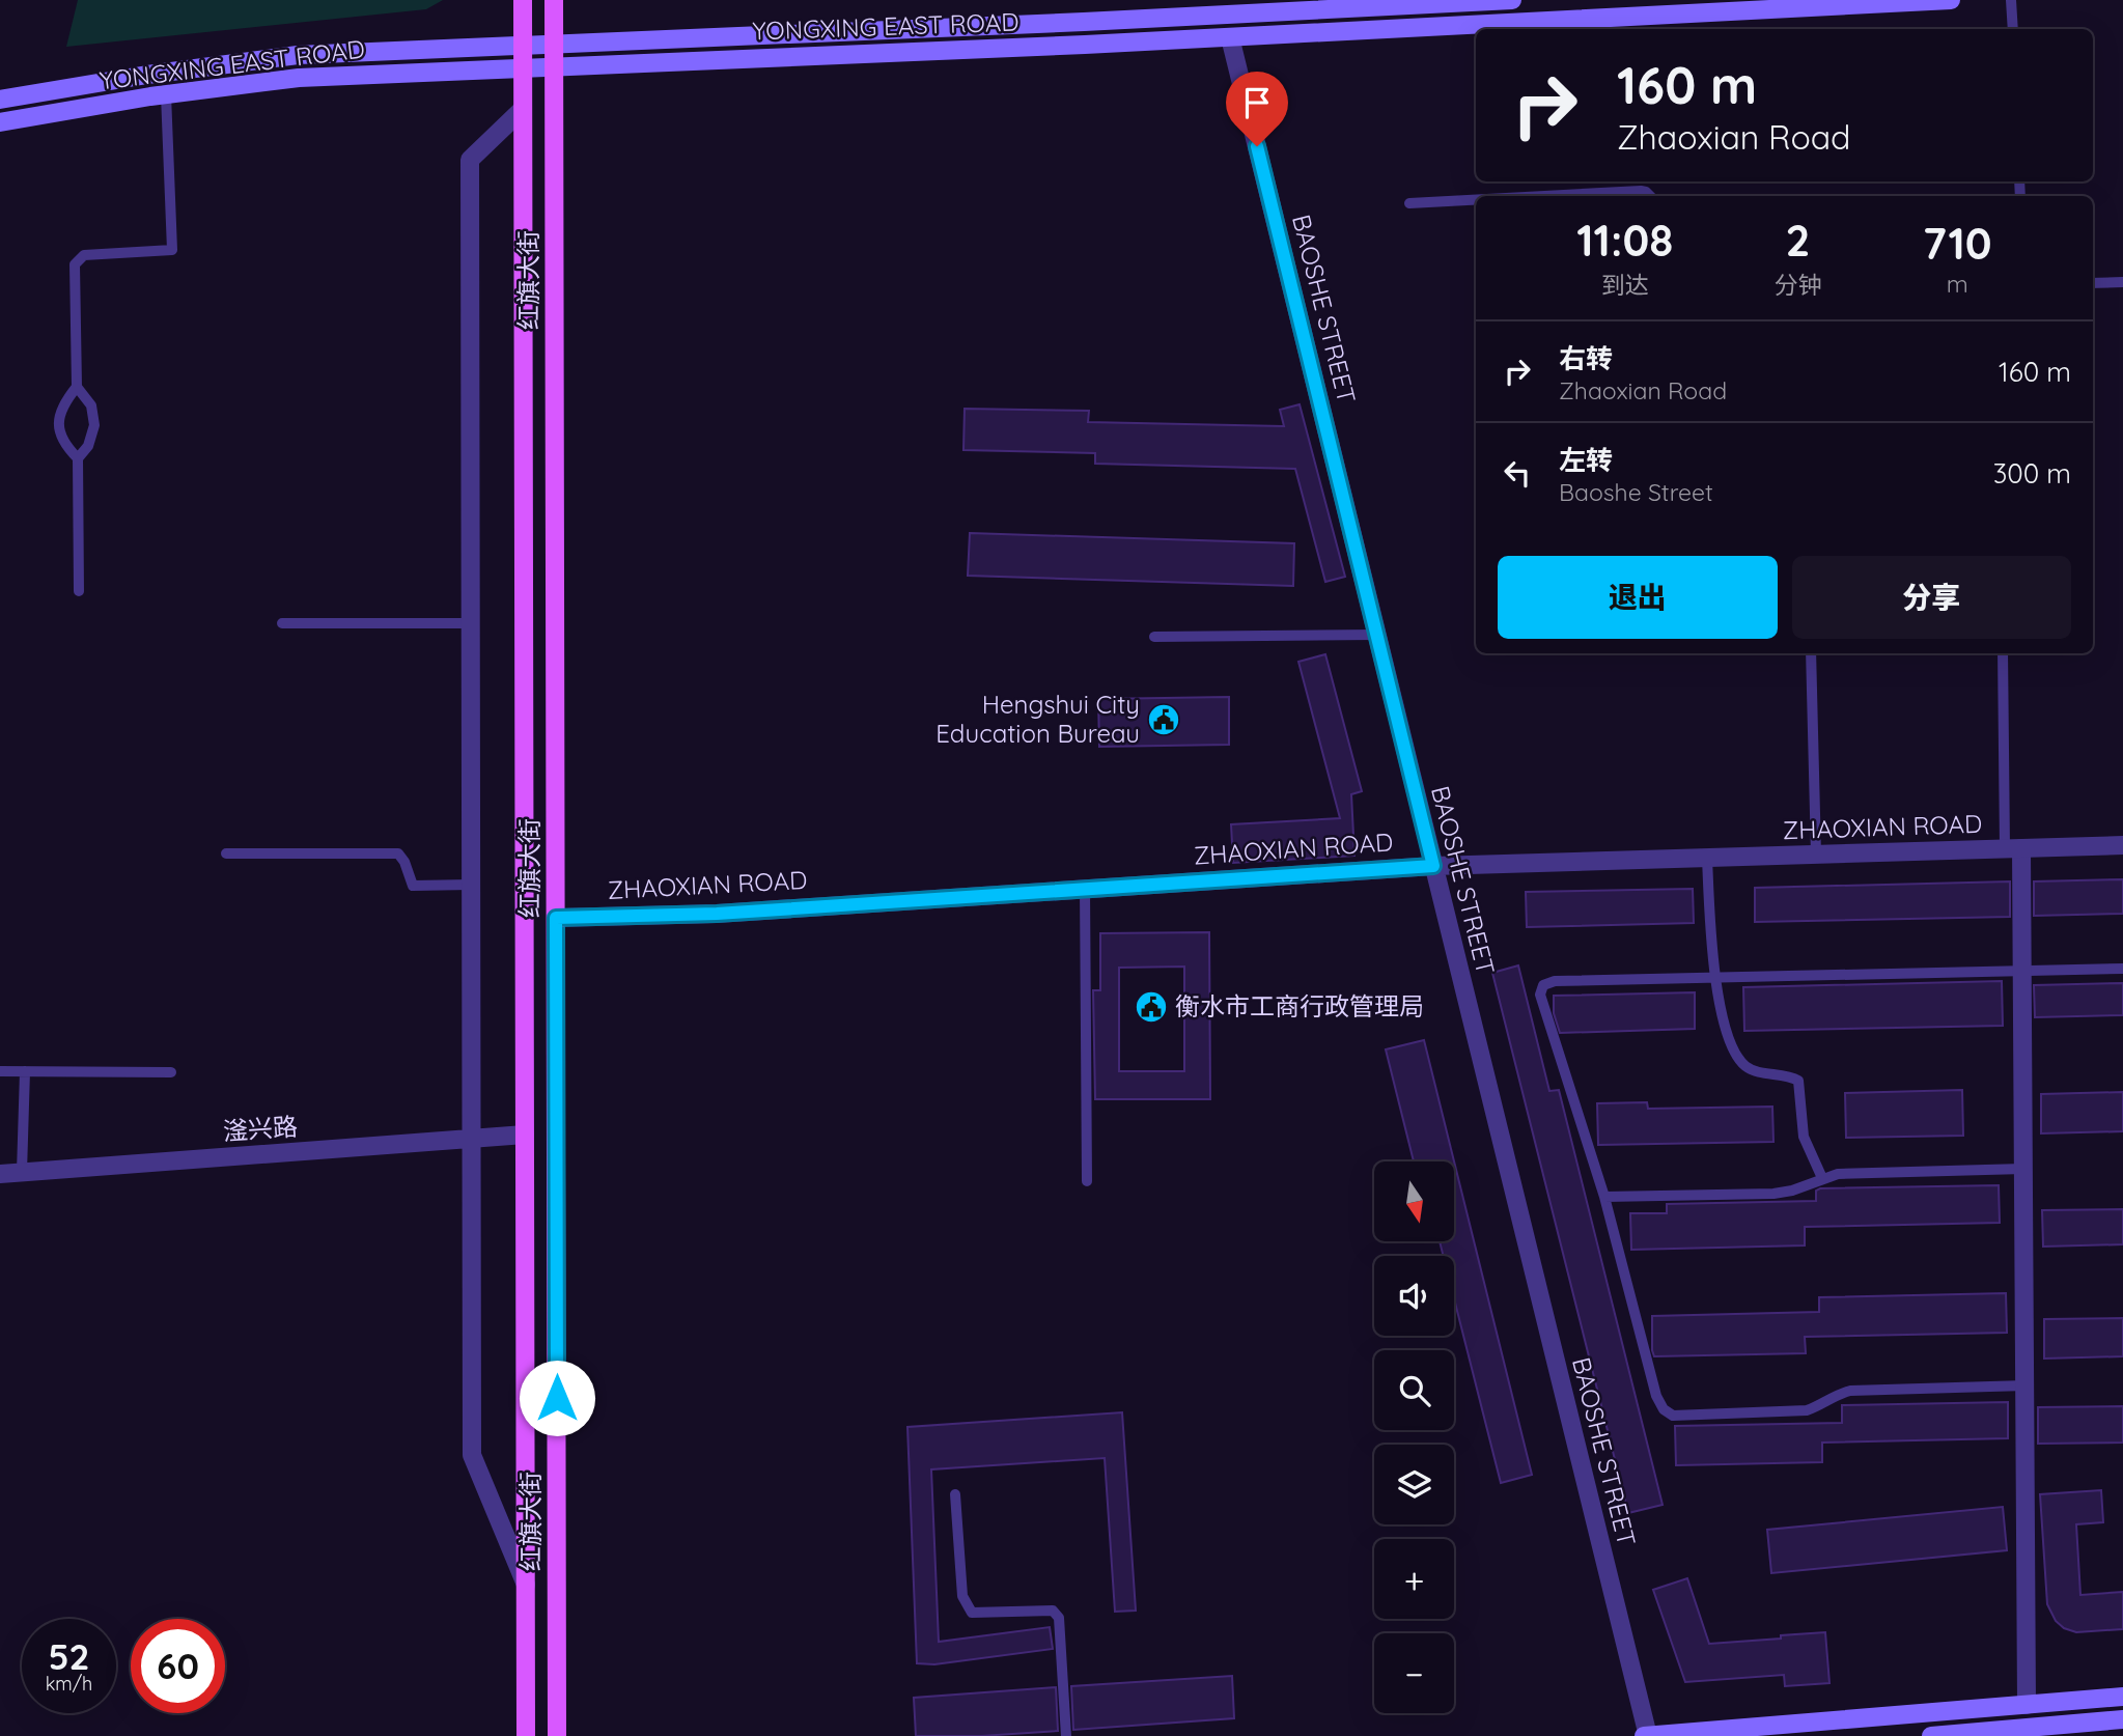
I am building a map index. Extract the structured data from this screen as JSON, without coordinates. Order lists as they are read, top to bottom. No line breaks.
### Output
{"streets":{"main road":["YONGXING EAST ROAD","红旗大街"],"street":["BAOSHE STREET","ZHAOXIAN ROAD","滏兴路"]},"crossings":[["YONGXING EAST ROAD","红旗大街"],["YONGXING EAST ROAD","BAOSHE STREET"],["红旗大街","ZHAOXIAN ROAD"],["红旗大街","滏兴路"],["BAOSHE STREET","ZHAOXIAN ROAD"]],"places":{"public building":["Hengshui City Education Bureau","衡水市工商行政管理局"]},"north":"bottom","page":{"turn":["160 m","Zhaoxian Road"],"eta":["11:08","到达","2","分钟","710","m"],"list":[{"name":"右转","note":"Zhaoxian Road","value":"160 m"},{"name":"左转","note":"Baoshe Street","value":"300 m"}],"buttons":["退出","分享"],"map_buttons":["+","−"],"speed":"52 km/h","limit":"60"}}
